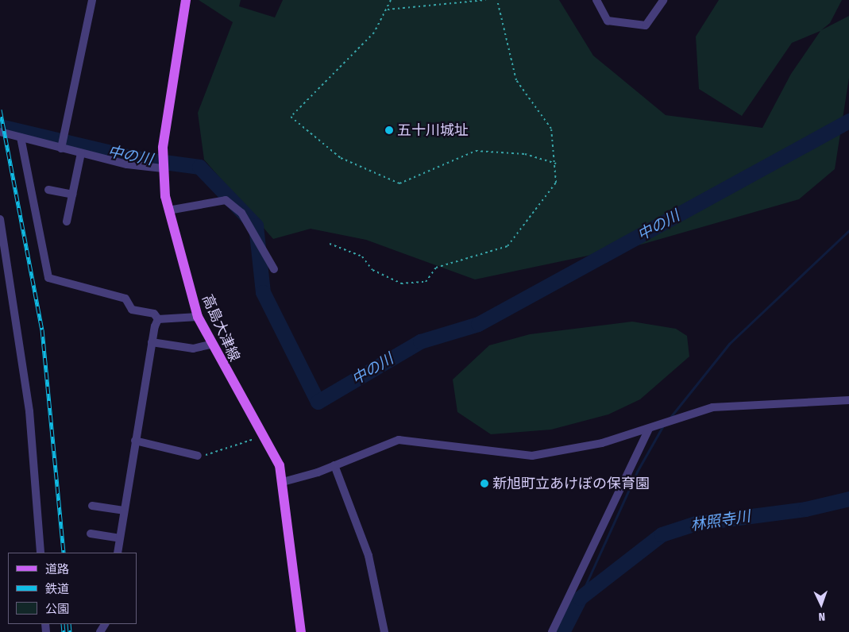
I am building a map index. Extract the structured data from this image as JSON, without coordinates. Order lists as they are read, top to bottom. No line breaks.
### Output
{"streets":{"main road":["高島大津線"]},"water":["中の川","林照寺川"],"places":["五十川城址","新旭町立あけぼの保育園"],"legend":["道路","鉄道","公園"],"north":"bottom"}
